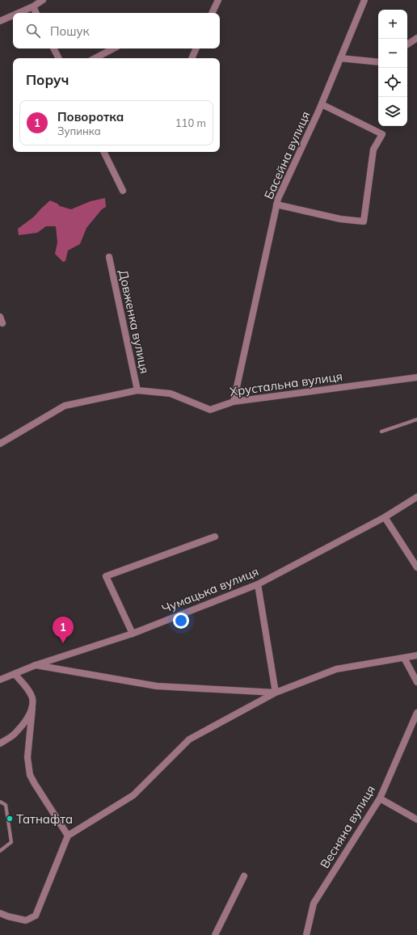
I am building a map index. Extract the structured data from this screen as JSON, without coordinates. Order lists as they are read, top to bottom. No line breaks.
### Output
{"streets":{"street":["Басейна вулиця","Довженка вулиця","Хрустальна вулиця","Чумацька вулиця","Весняна вулиця"]},"crossings":[["Басейна вулиця","Хрустальна вулиця"],["Довженка вулиця","Хрустальна вулиця"]],"places":["Татнафта"],"page":{"map_buttons":["+","−"],"search":"Пошук","heading":"Поруч","list":[{"mark":"1","name":"Поворотка","note":"Зупинка","value":"110 m"}],"pins":"1"}}
